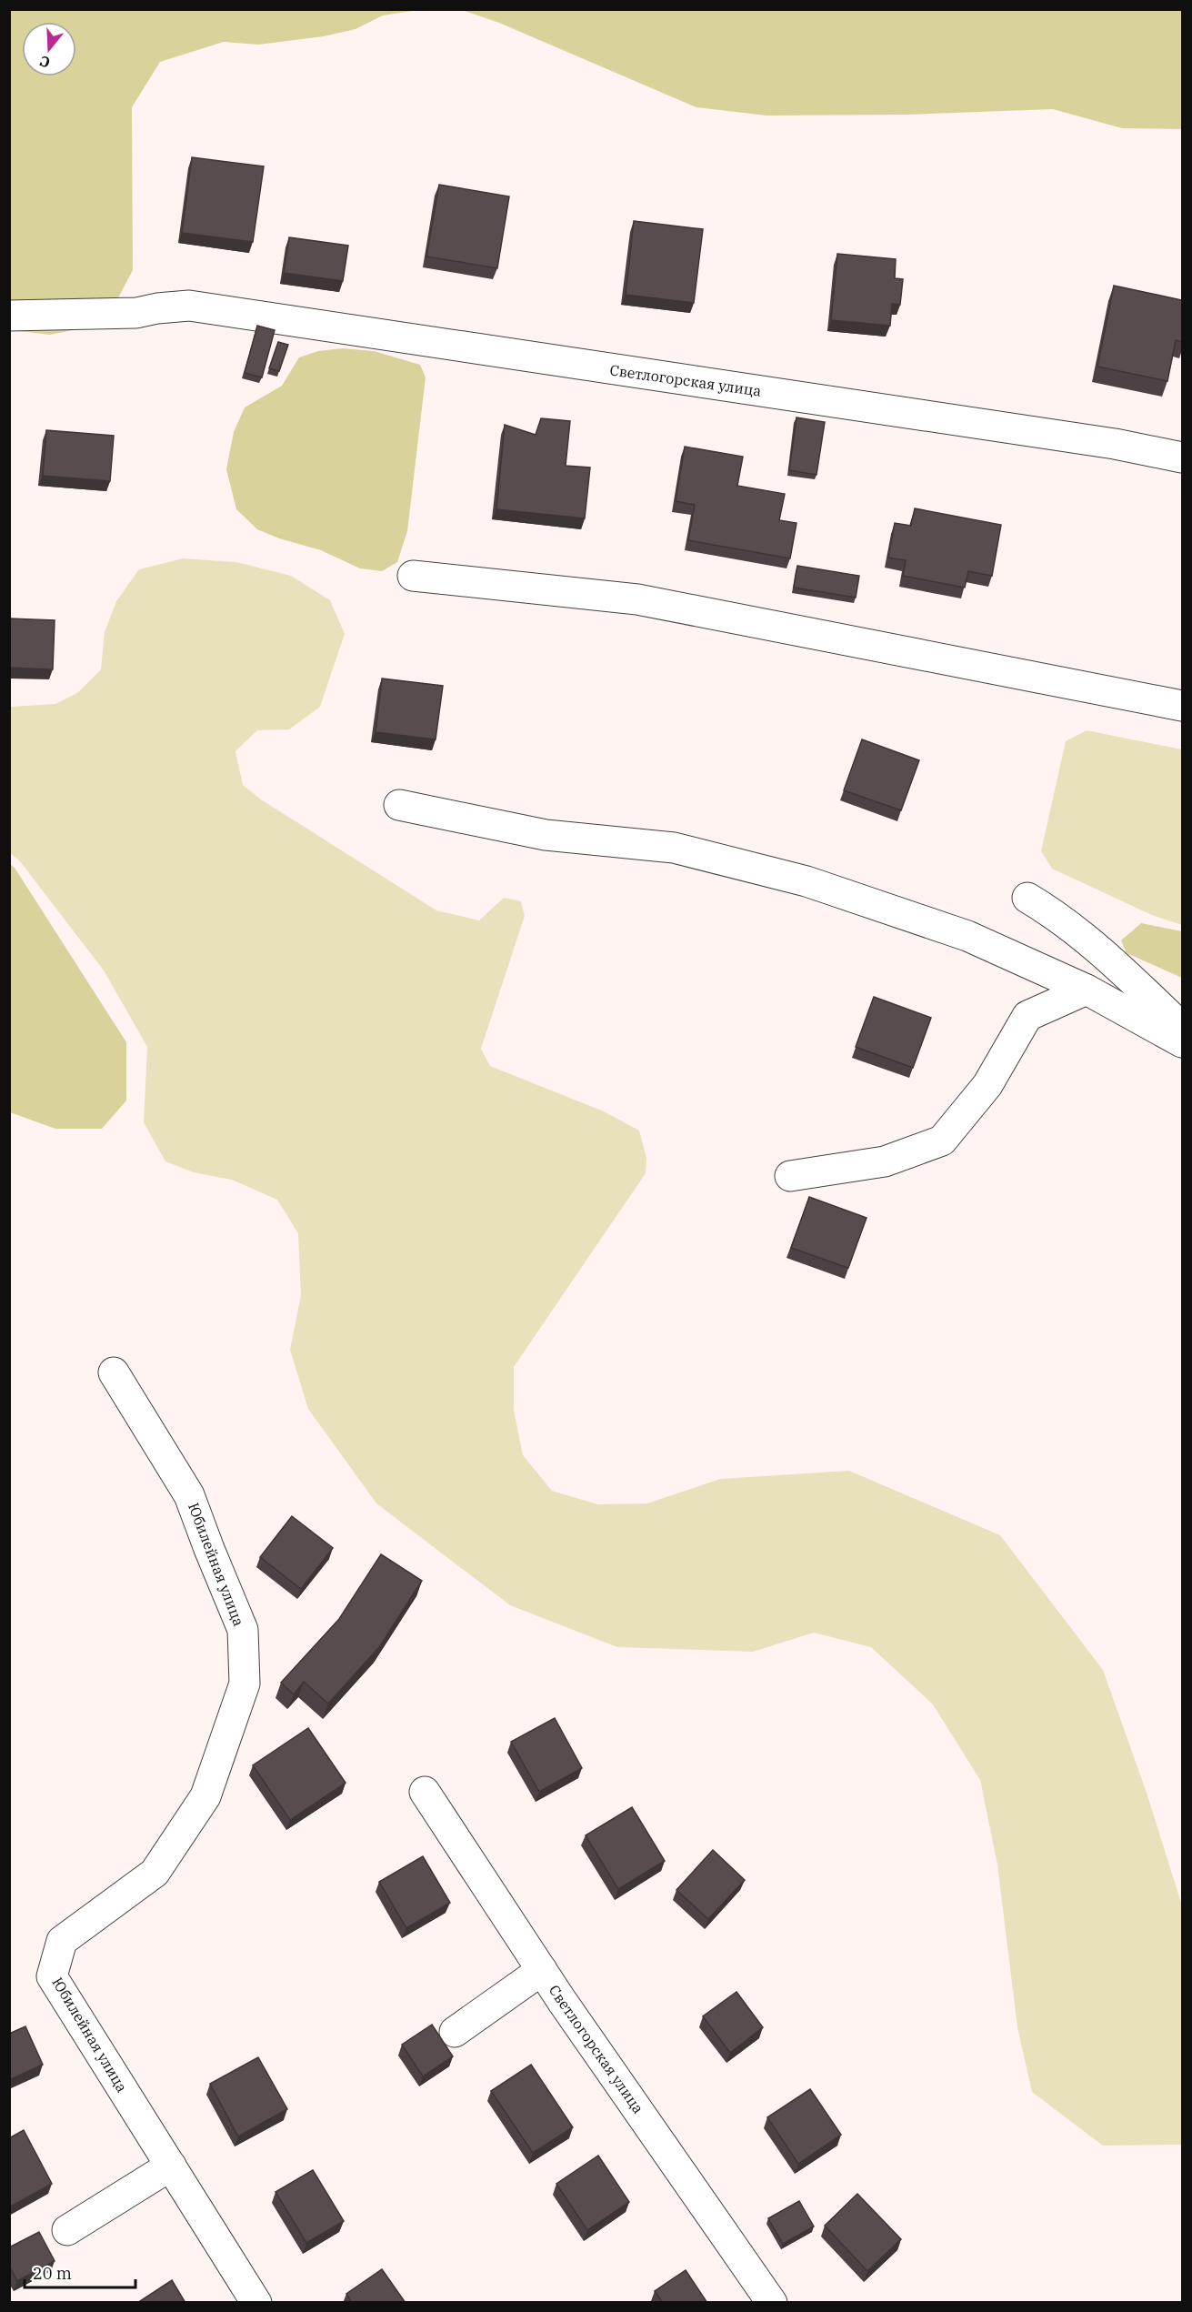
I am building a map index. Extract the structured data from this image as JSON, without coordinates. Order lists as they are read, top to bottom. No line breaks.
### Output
{"streets":{"street":["Светлогорская улица","Юбилейная улица"]},"scale_bar":"20 m","north":"bottom"}
